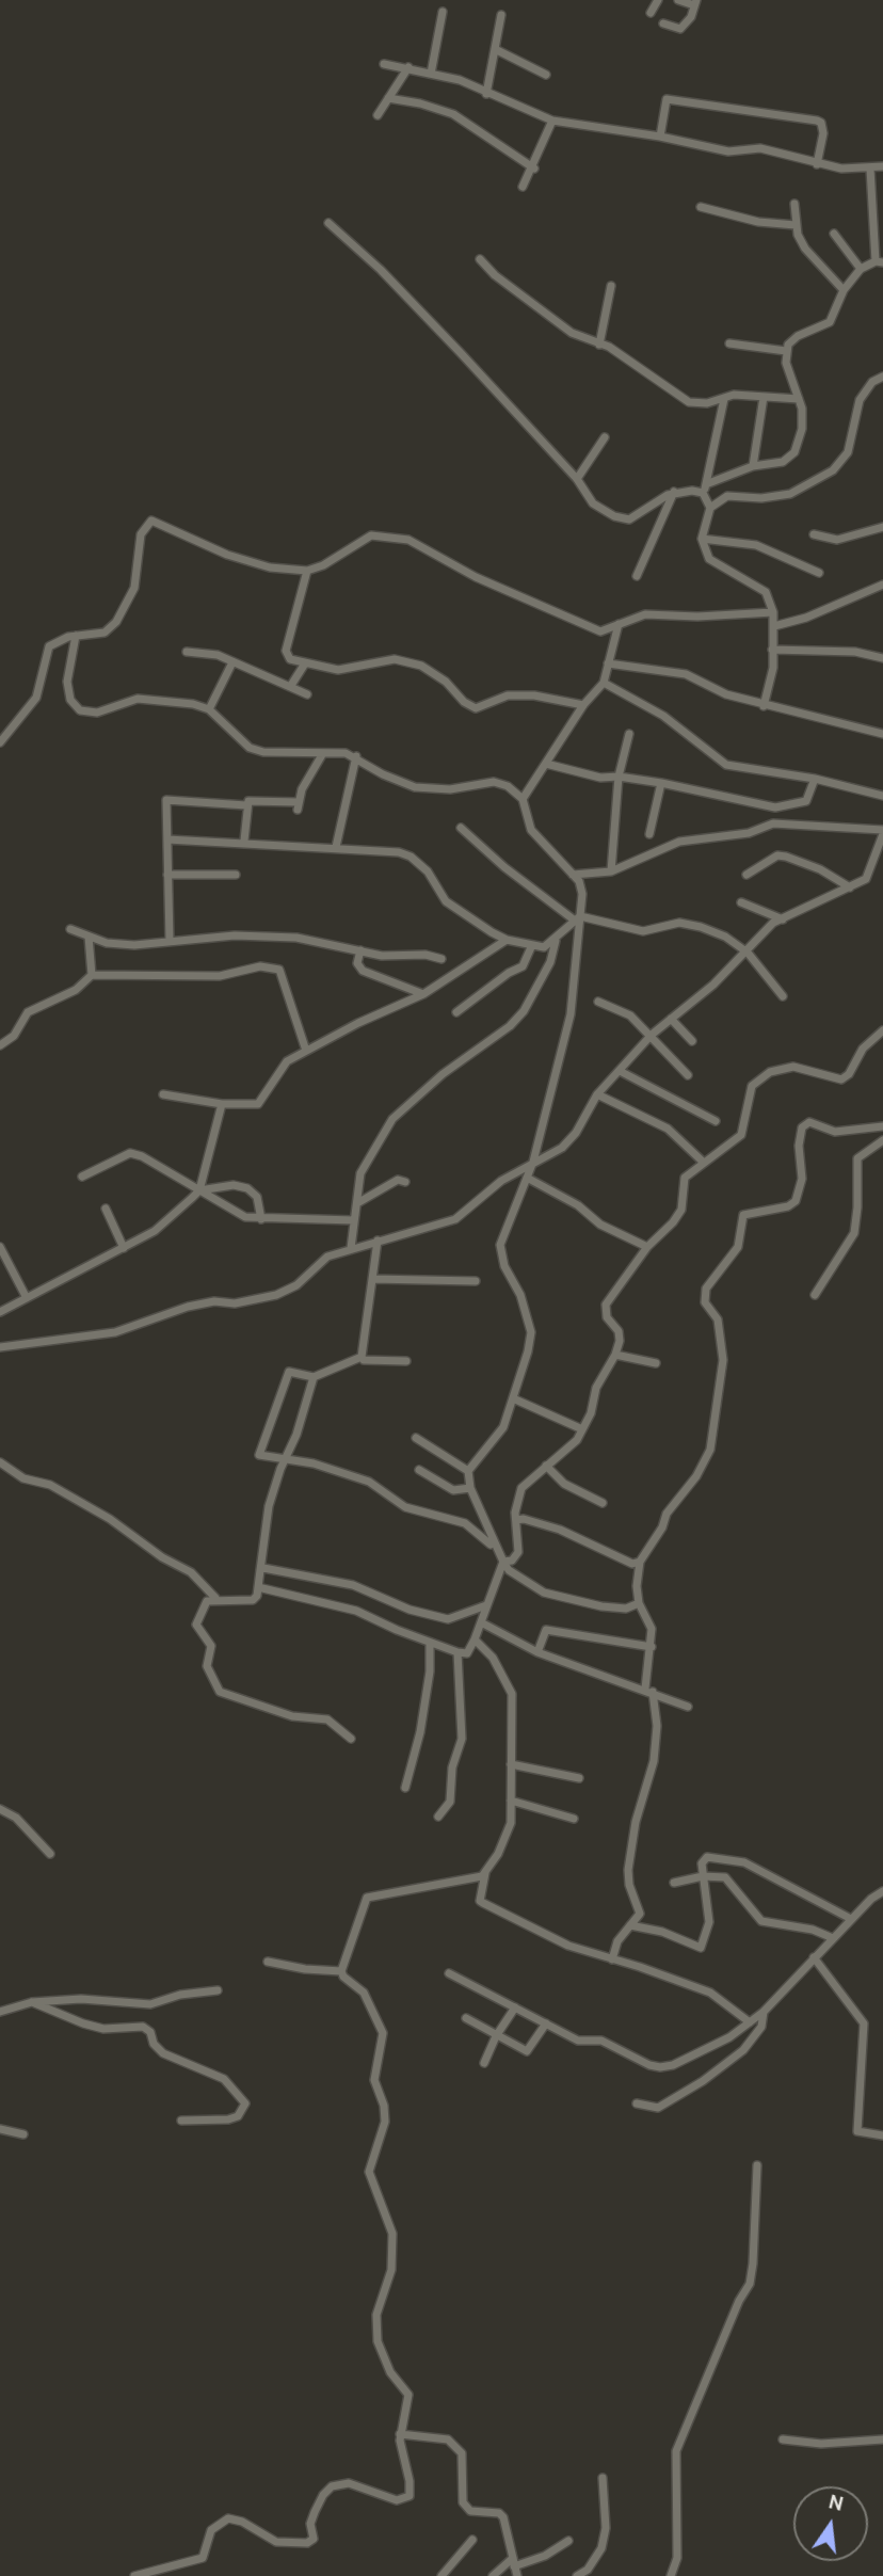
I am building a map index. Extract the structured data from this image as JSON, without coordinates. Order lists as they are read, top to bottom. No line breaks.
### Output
{"north":"top"}
